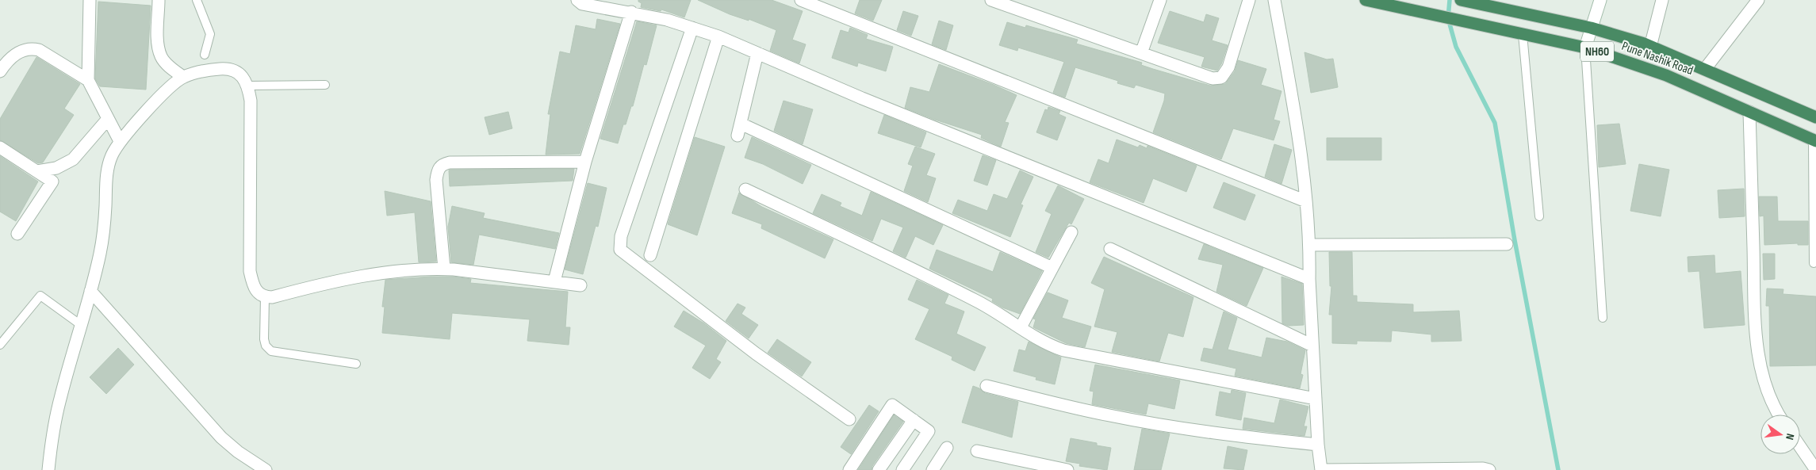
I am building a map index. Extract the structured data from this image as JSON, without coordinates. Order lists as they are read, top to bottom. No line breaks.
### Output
{"streets":{"highway":["NH60","Pune Nashik Road"]},"north":"right"}
